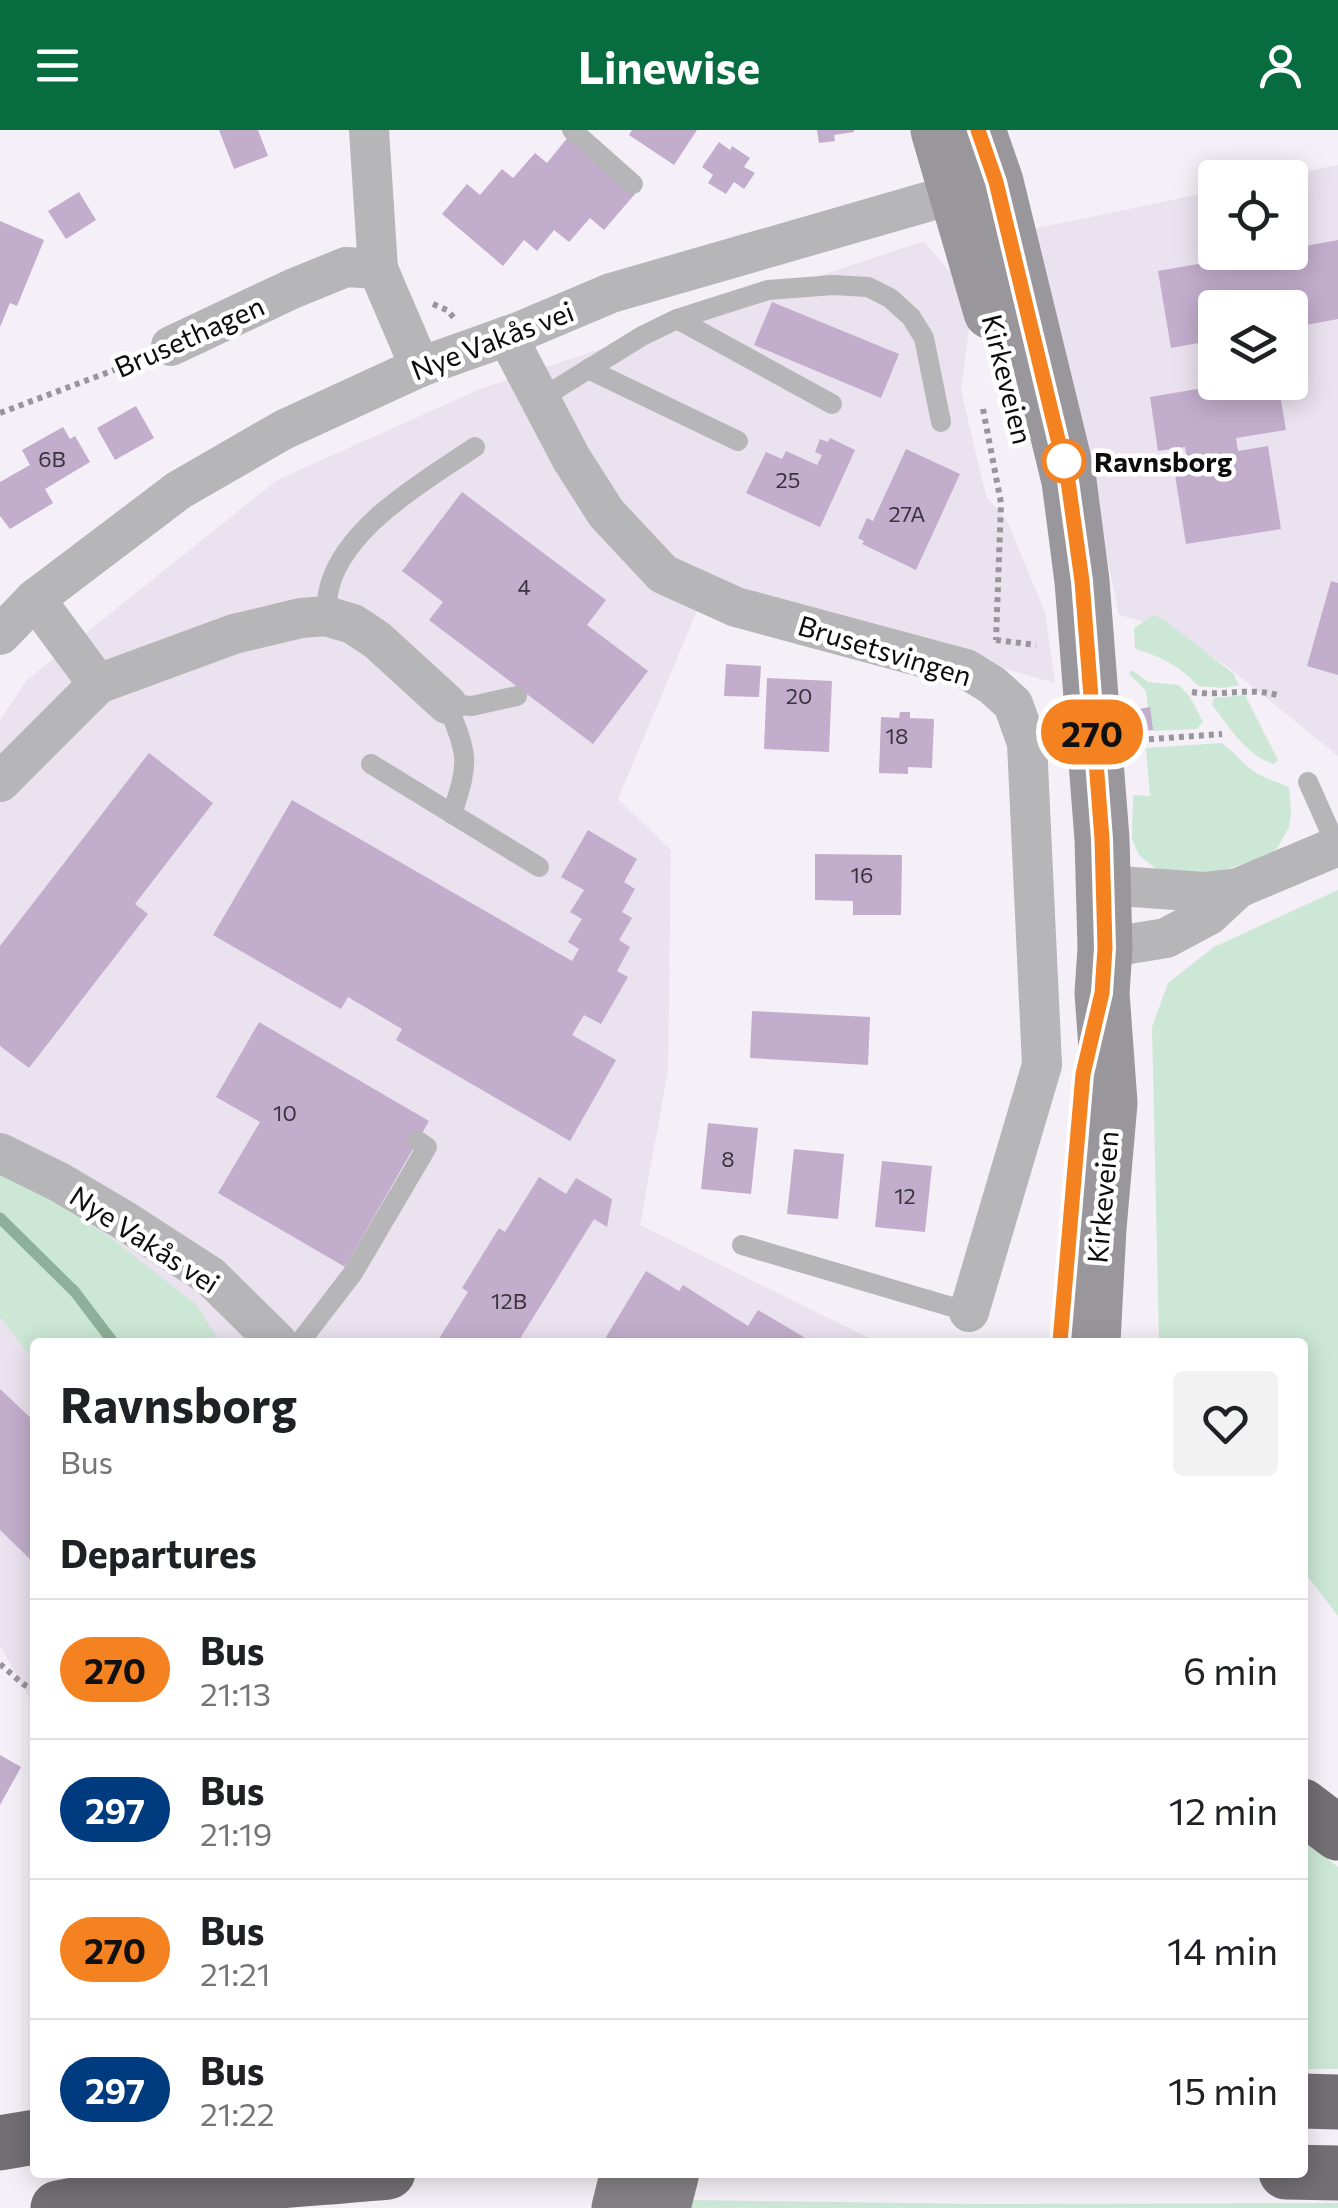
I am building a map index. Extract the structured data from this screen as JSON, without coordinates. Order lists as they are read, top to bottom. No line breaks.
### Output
{"streets":{"main road":["Kirkeveien"],"street":["Brusethagen","Nye Vakås vei","Brusetsvingen"]},"crossings":[["Nye Vakås vei","Kirkeveien"],["Nye Vakås vei","Brusetsvingen"]],"places":["Ravnsborg"],"lines":["bus line 270"],"house_numbers":["6B","25","27A","4","20","18","16","10","8","12","12B"],"page":{"header":"Linewise","on_map":"270","heading":[["Ravnsborg","Bus"],"Departures"],"list":[{"mark":"270","name":"Bus","note":"21:13","value":"6 min"},{"mark":"297","name":"Bus","note":"21:19","value":"12 min"},{"mark":"270","name":"Bus","note":"21:21","value":"14 min"},{"mark":"297","name":"Bus","note":"21:22","value":"15 min"}]}}
